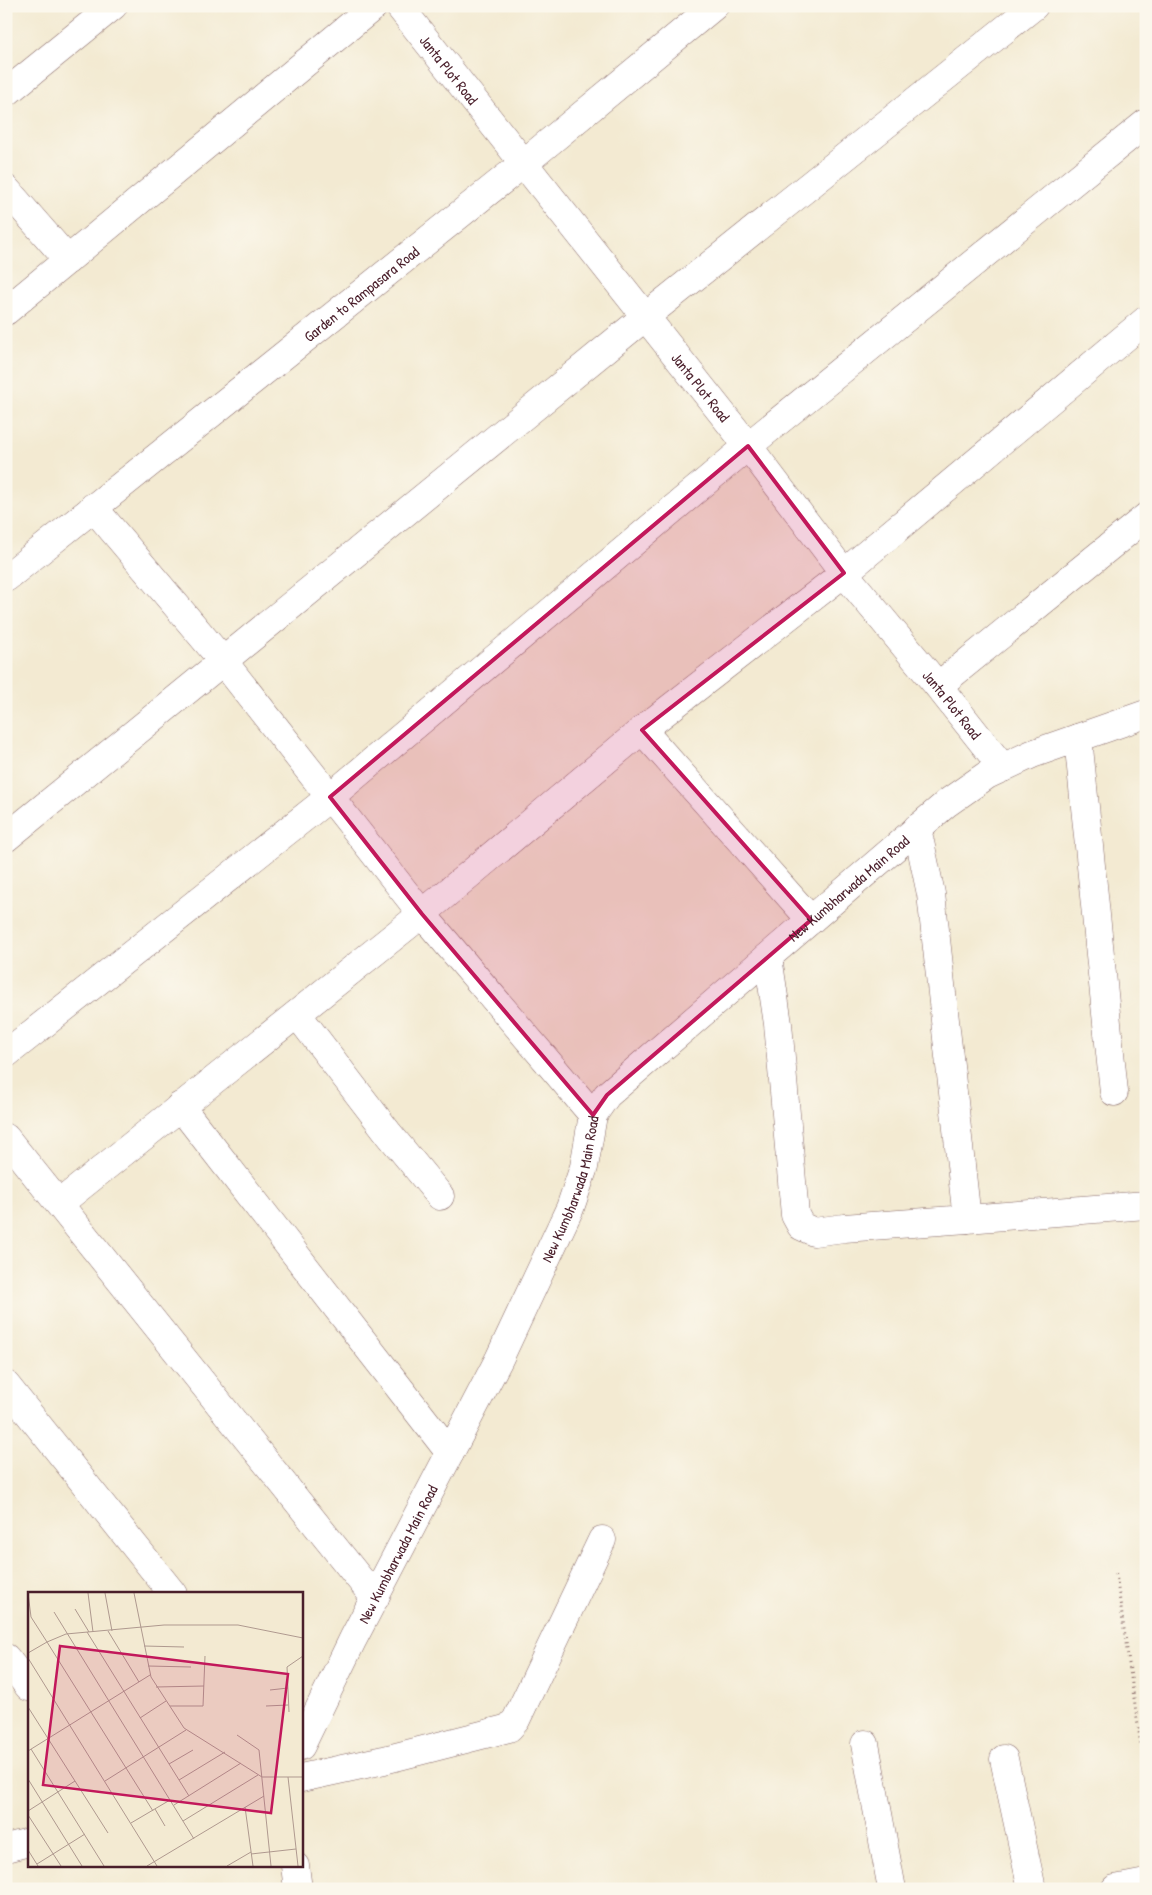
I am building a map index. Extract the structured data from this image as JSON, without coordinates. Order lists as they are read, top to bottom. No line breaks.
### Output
{"streets":{"street":["Janta Plot Road","Garden to Rampasara Road","New Kumbharwada Main Road"]},"crossings":[["Janta Plot Road","Garden to Rampasara Road"],["Janta Plot Road","New Kumbharwada Main Road"]]}
